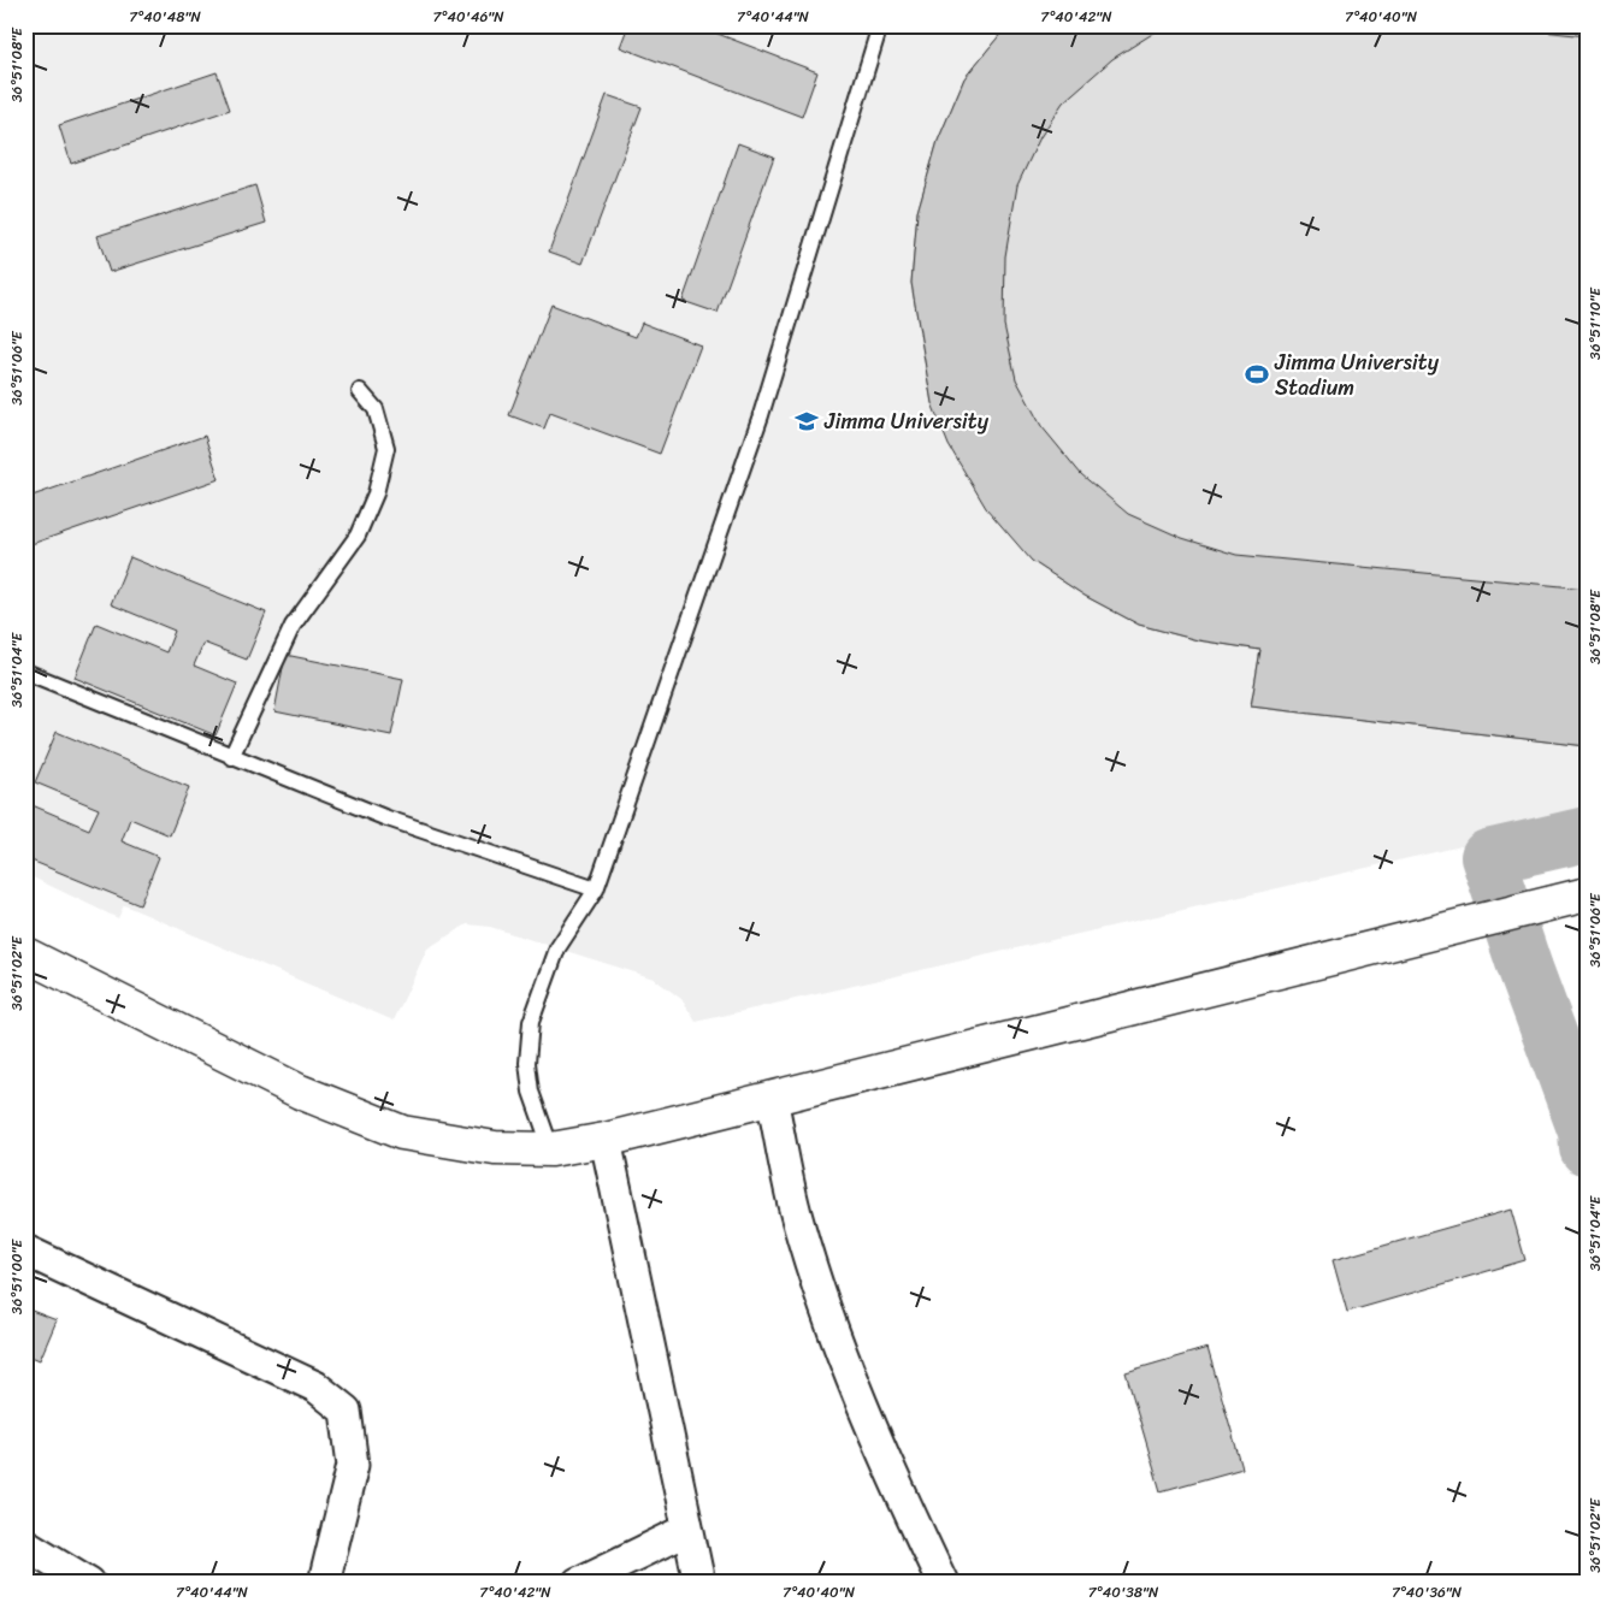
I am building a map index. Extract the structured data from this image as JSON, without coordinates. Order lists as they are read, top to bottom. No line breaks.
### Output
{"places":{"sports":["Jimma University Stadium"],"school or university":["Jimma University"]},"coordinates":["7°40'48\"N","7°40'46\"N","7°40'44\"N","7°40'42\"N","7°40'40\"N","36°51'08\"E","36°51'10\"E","36°51'06\"E","36°51'04\"E","36°51'02\"E","36°51'00\"E","7°40'38\"N","7°40'36\"N"]}
